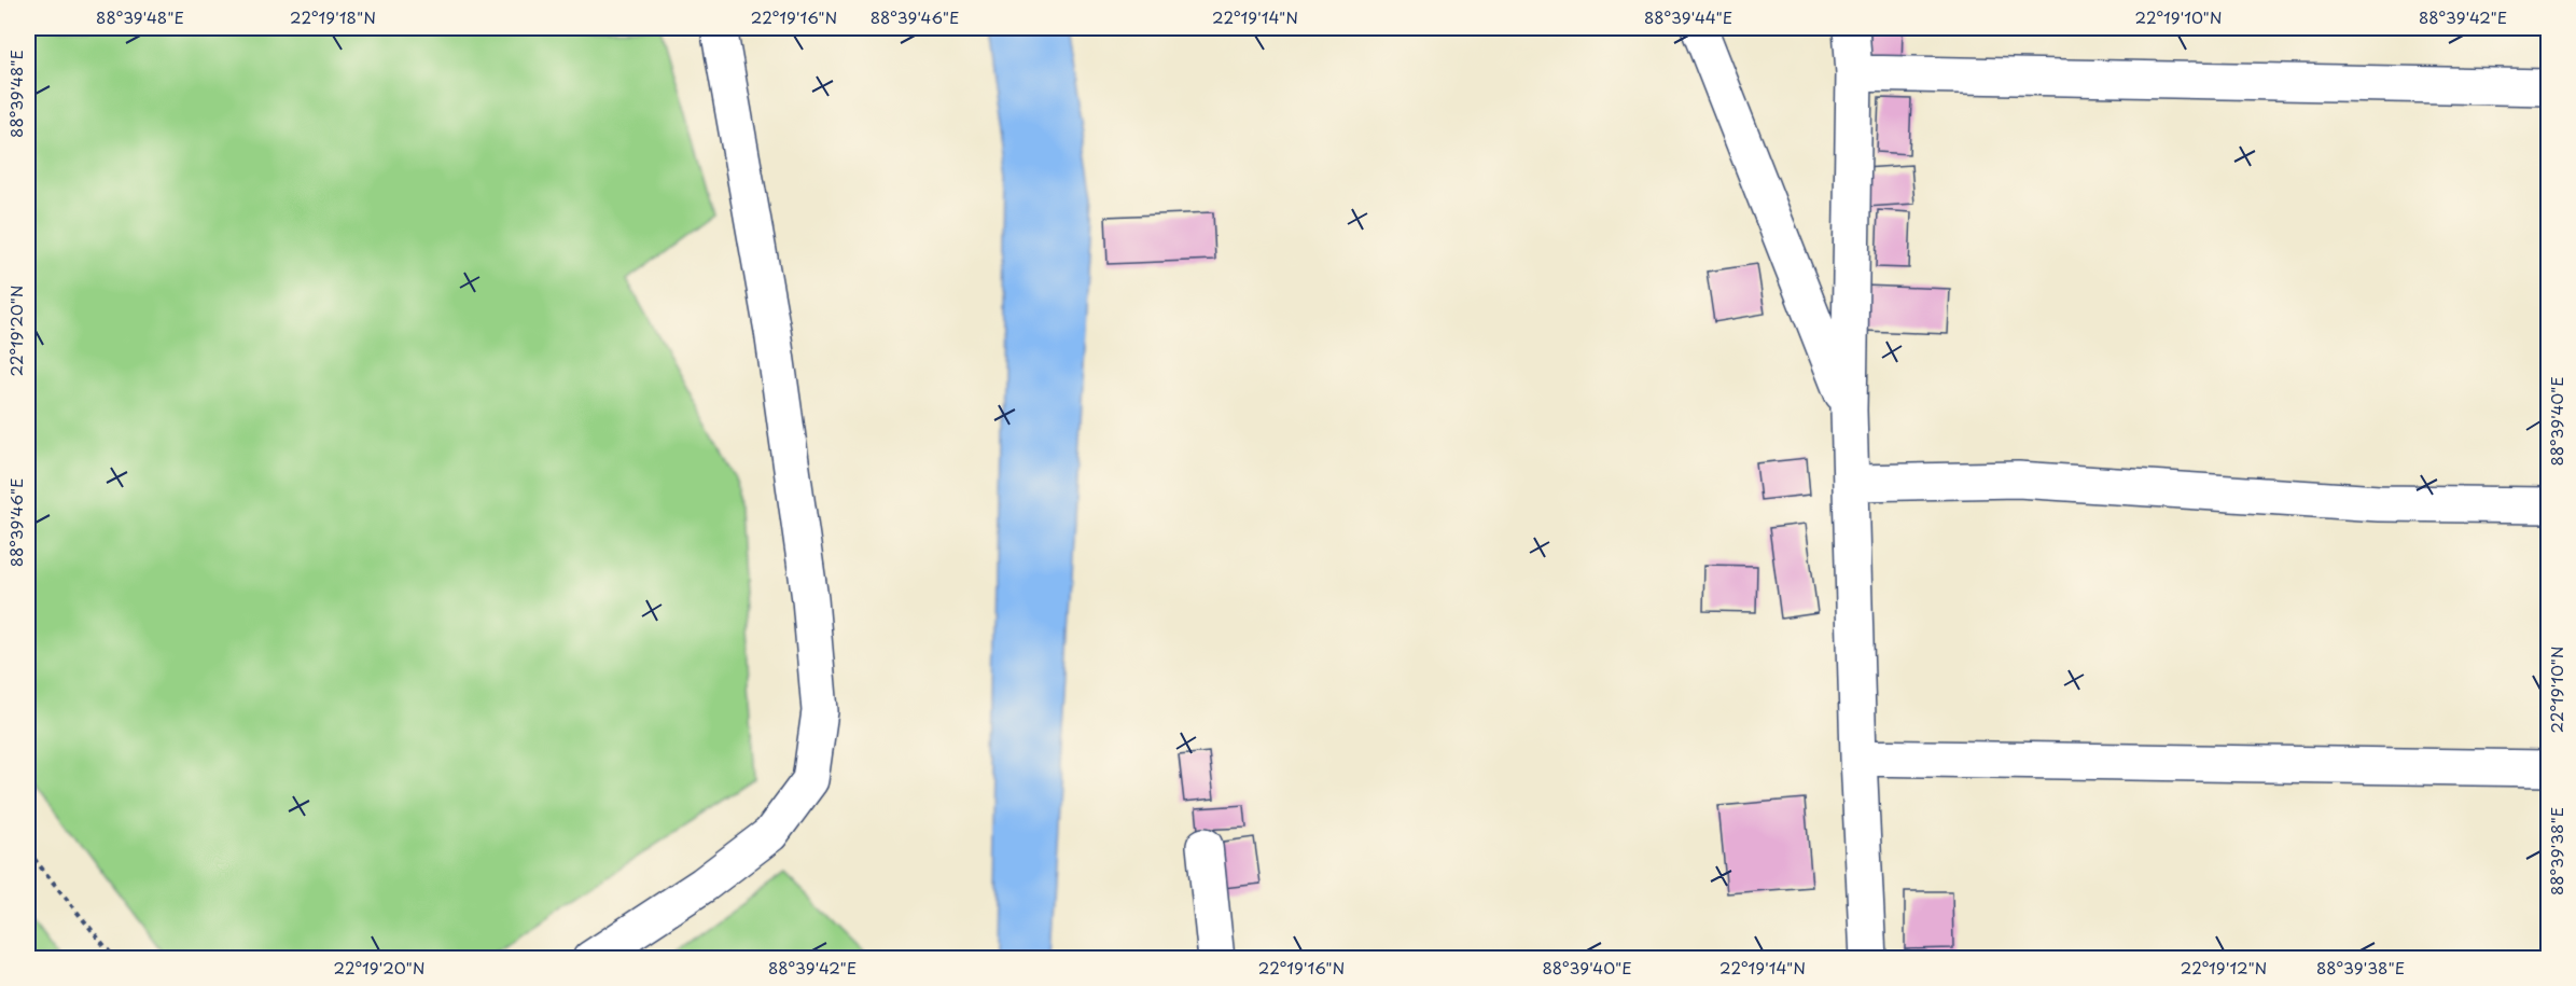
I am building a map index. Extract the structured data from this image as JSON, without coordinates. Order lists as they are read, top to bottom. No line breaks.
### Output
{"coordinates":["88°39'48\"E","22°19'18\"N","22°19'16\"N","88°39'46\"E","22°19'14\"N","88°39'44\"E","22°19'10\"N","88°39'42\"E","22°19'20\"N","88°39'40\"E","88°39'38\"E","22°19'12\"N"]}
